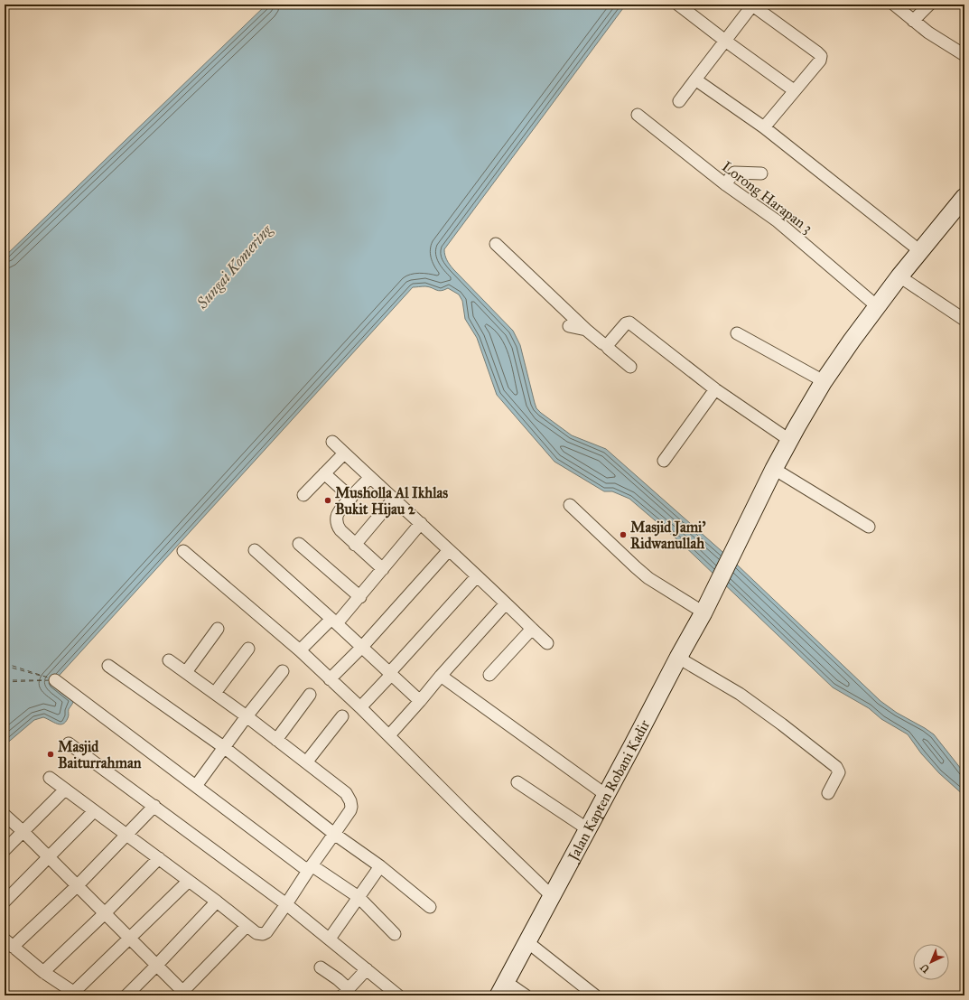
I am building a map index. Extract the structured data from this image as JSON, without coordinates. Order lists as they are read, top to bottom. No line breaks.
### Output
{"streets":{"main road":["Jalan Kapten Robani Kadir"],"street":["Lorong Harapan 3"]},"crossings":[["Lorong Harapan 3","Jalan Kapten Robani Kadir"]],"water":["Sungai Komering"],"places":["Musholla Al Ikhlas Bukit Hijau 2","Masjid Jami' Ridwanullah","Masjid Baiturrahman"],"north":"bottom left"}
